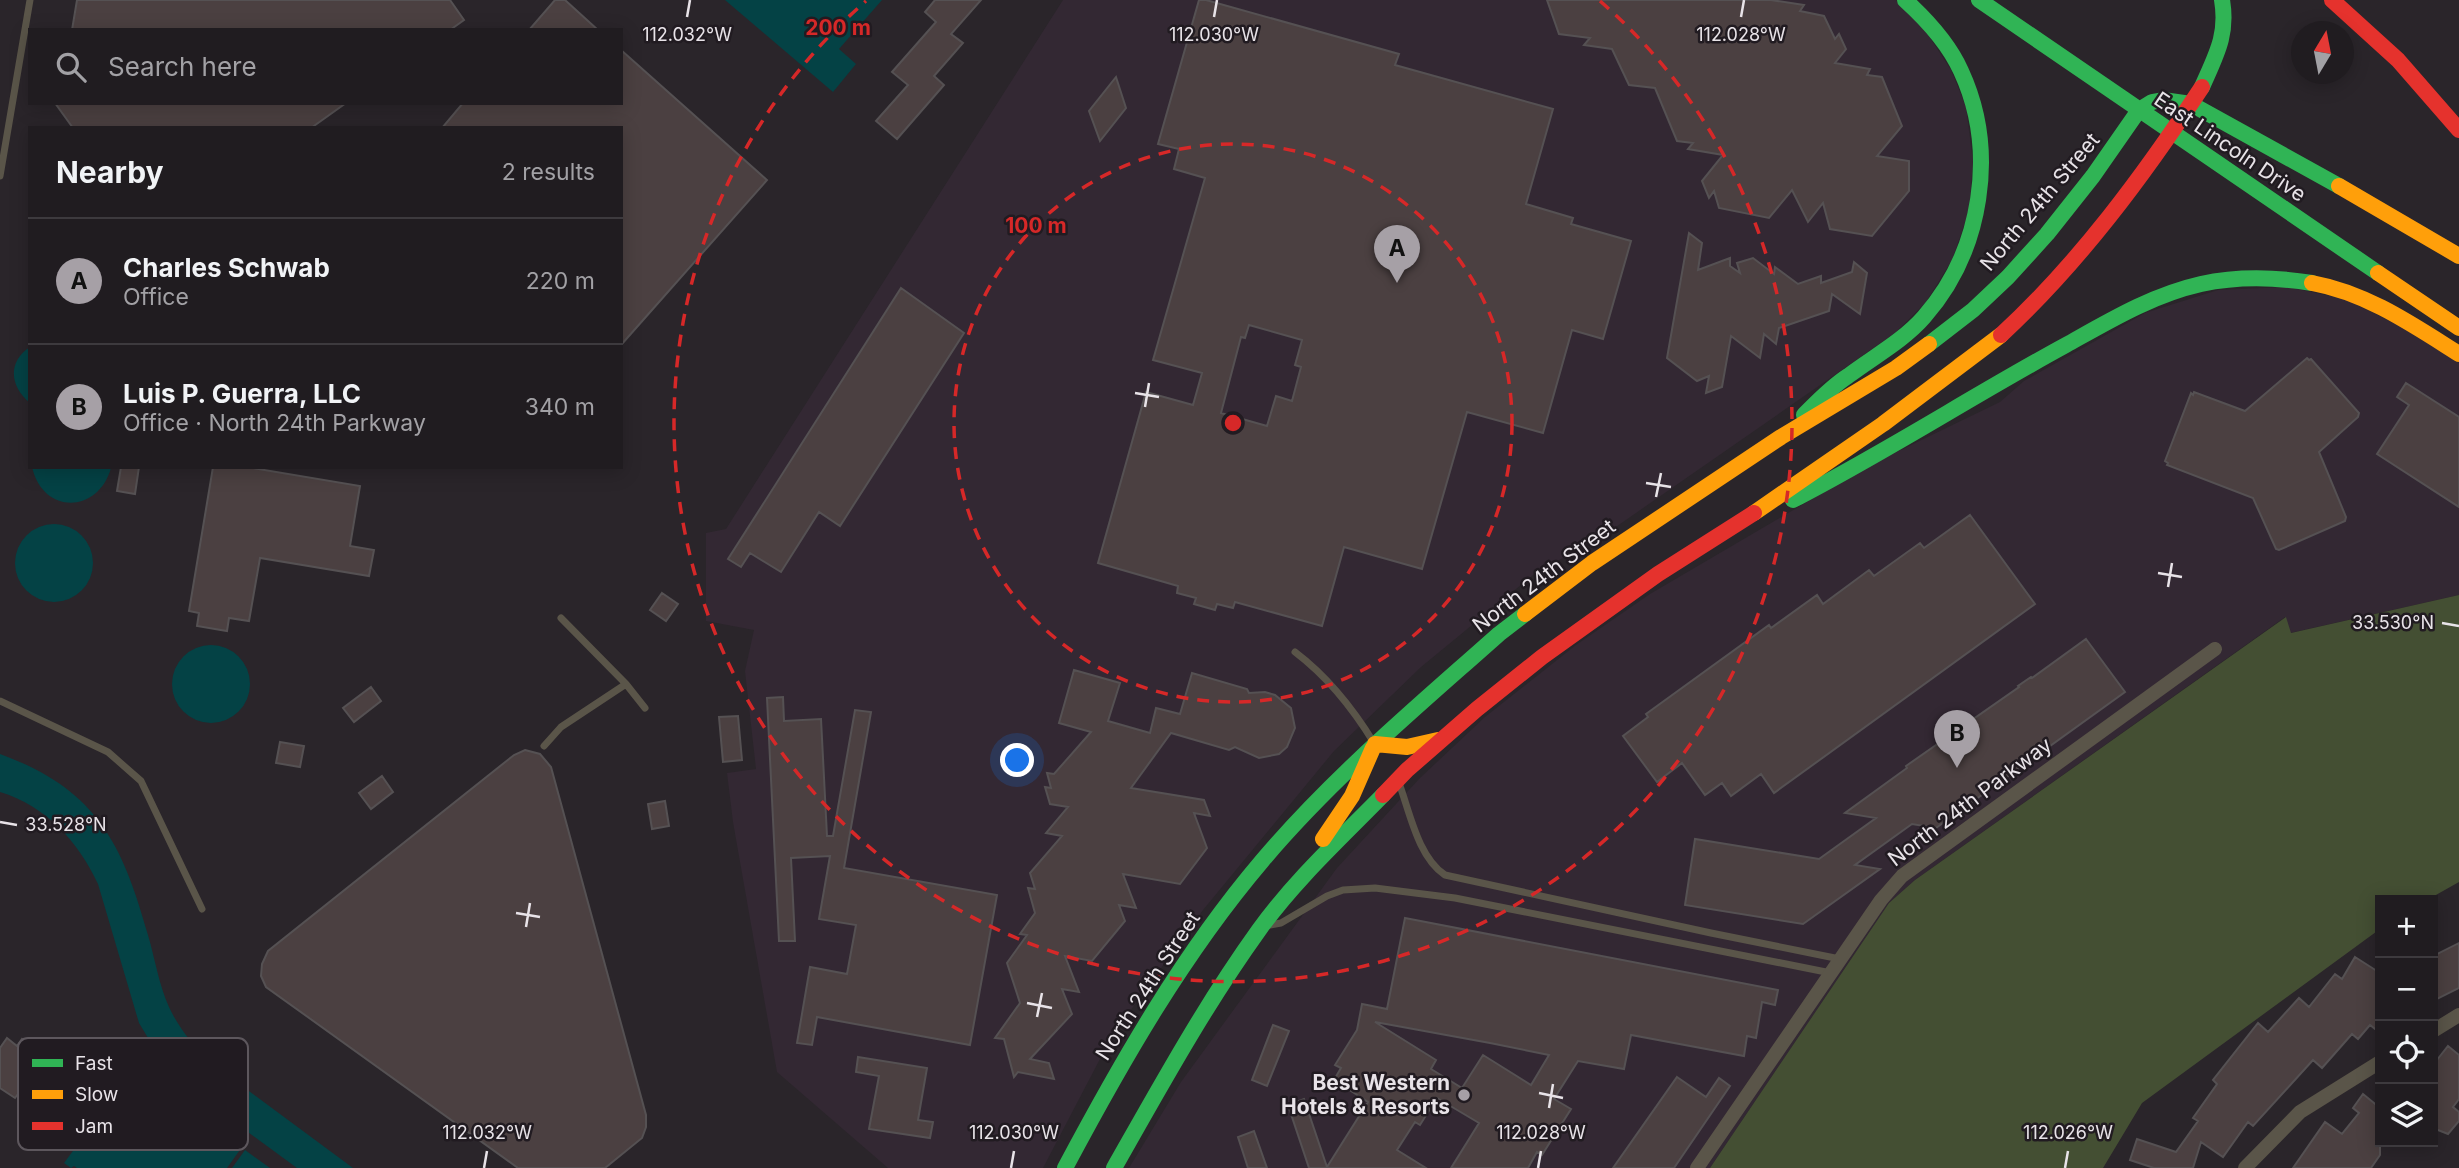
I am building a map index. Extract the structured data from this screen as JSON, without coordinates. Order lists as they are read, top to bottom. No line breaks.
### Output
{"streets":{"main road":["East Lincoln Drive","North 24th Street"],"street":["North 24th Parkway"]},"crossings":[["East Lincoln Drive","North 24th Street"]],"places":["Best Western Hotels & Resorts"],"legend":["Fast","Slow","Jam"],"north":"top","page":{"search":"Search here","heading":["Nearby","2 results"],"list":[{"mark":"A","name":"Charles Schwab","note":"Office","value":"220 m"},{"mark":"B","name":"Luis P. Guerra, LLC","note":"Office · North 24th Parkway","value":"340 m"}],"pins":["A","B"],"map_buttons":["+","−"]},"coordinates":["112.032°W","112.030°W","112.028°W","33.530°N","33.528°N","112.026°W"],"rings":["200 m","100 m"]}
